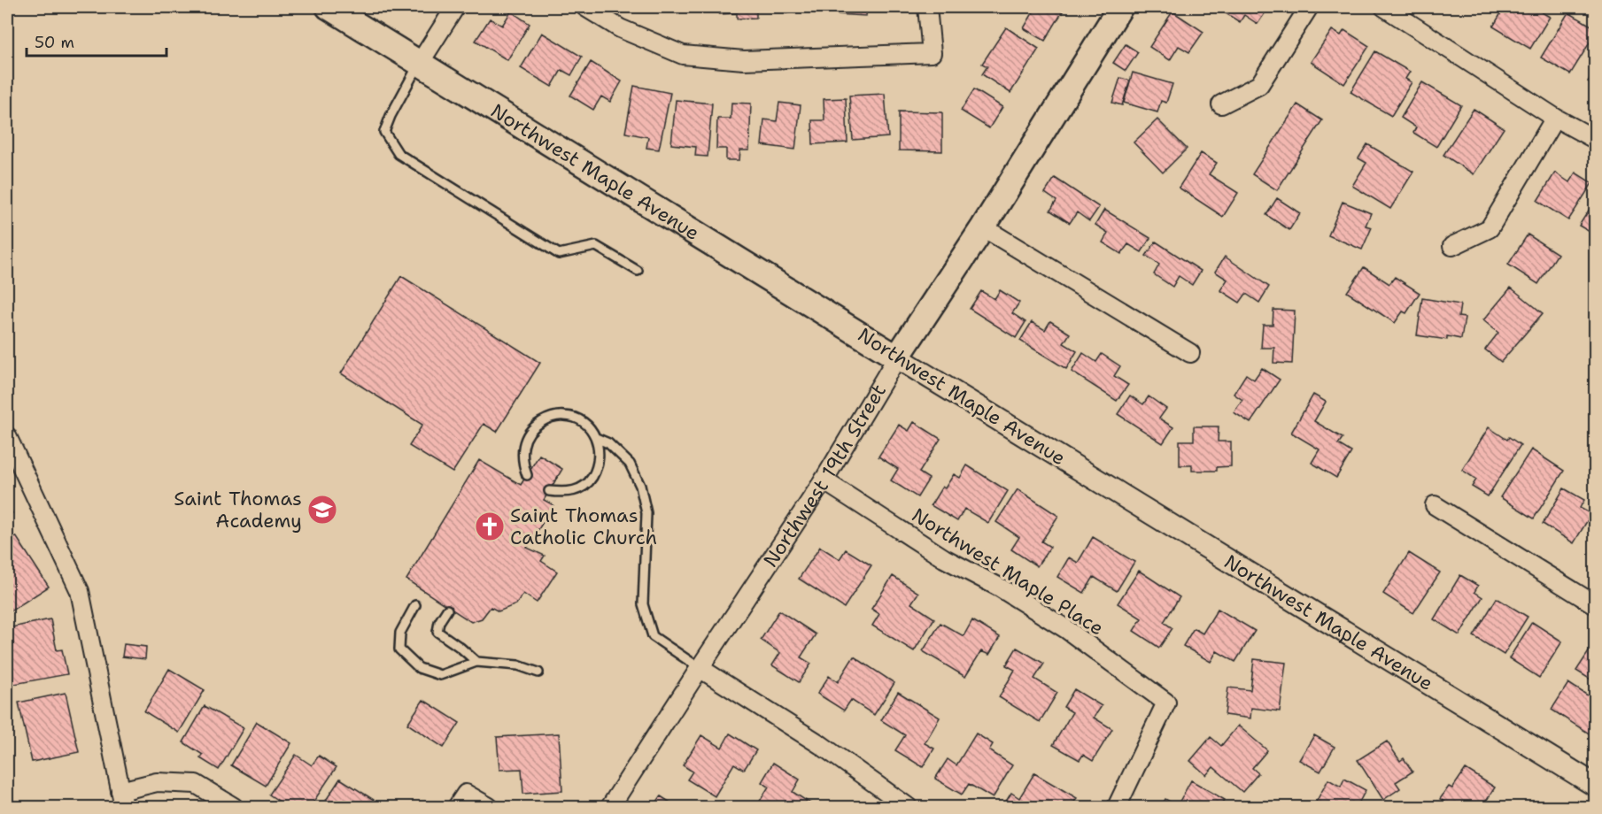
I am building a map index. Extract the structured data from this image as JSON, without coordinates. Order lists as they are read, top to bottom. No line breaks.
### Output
{"streets":{"main road":["Northwest Maple Avenue","Northwest 19th Street"],"street":["Northwest Maple Place"]},"crossings":[["Northwest Maple Avenue","Northwest 19th Street"],["Northwest 19th Street","Northwest Maple Place"]],"places":{"school or university":["Saint Thomas Academy"],"church":["Saint Thomas Catholic Church"]},"scale_bar":"50 m"}
